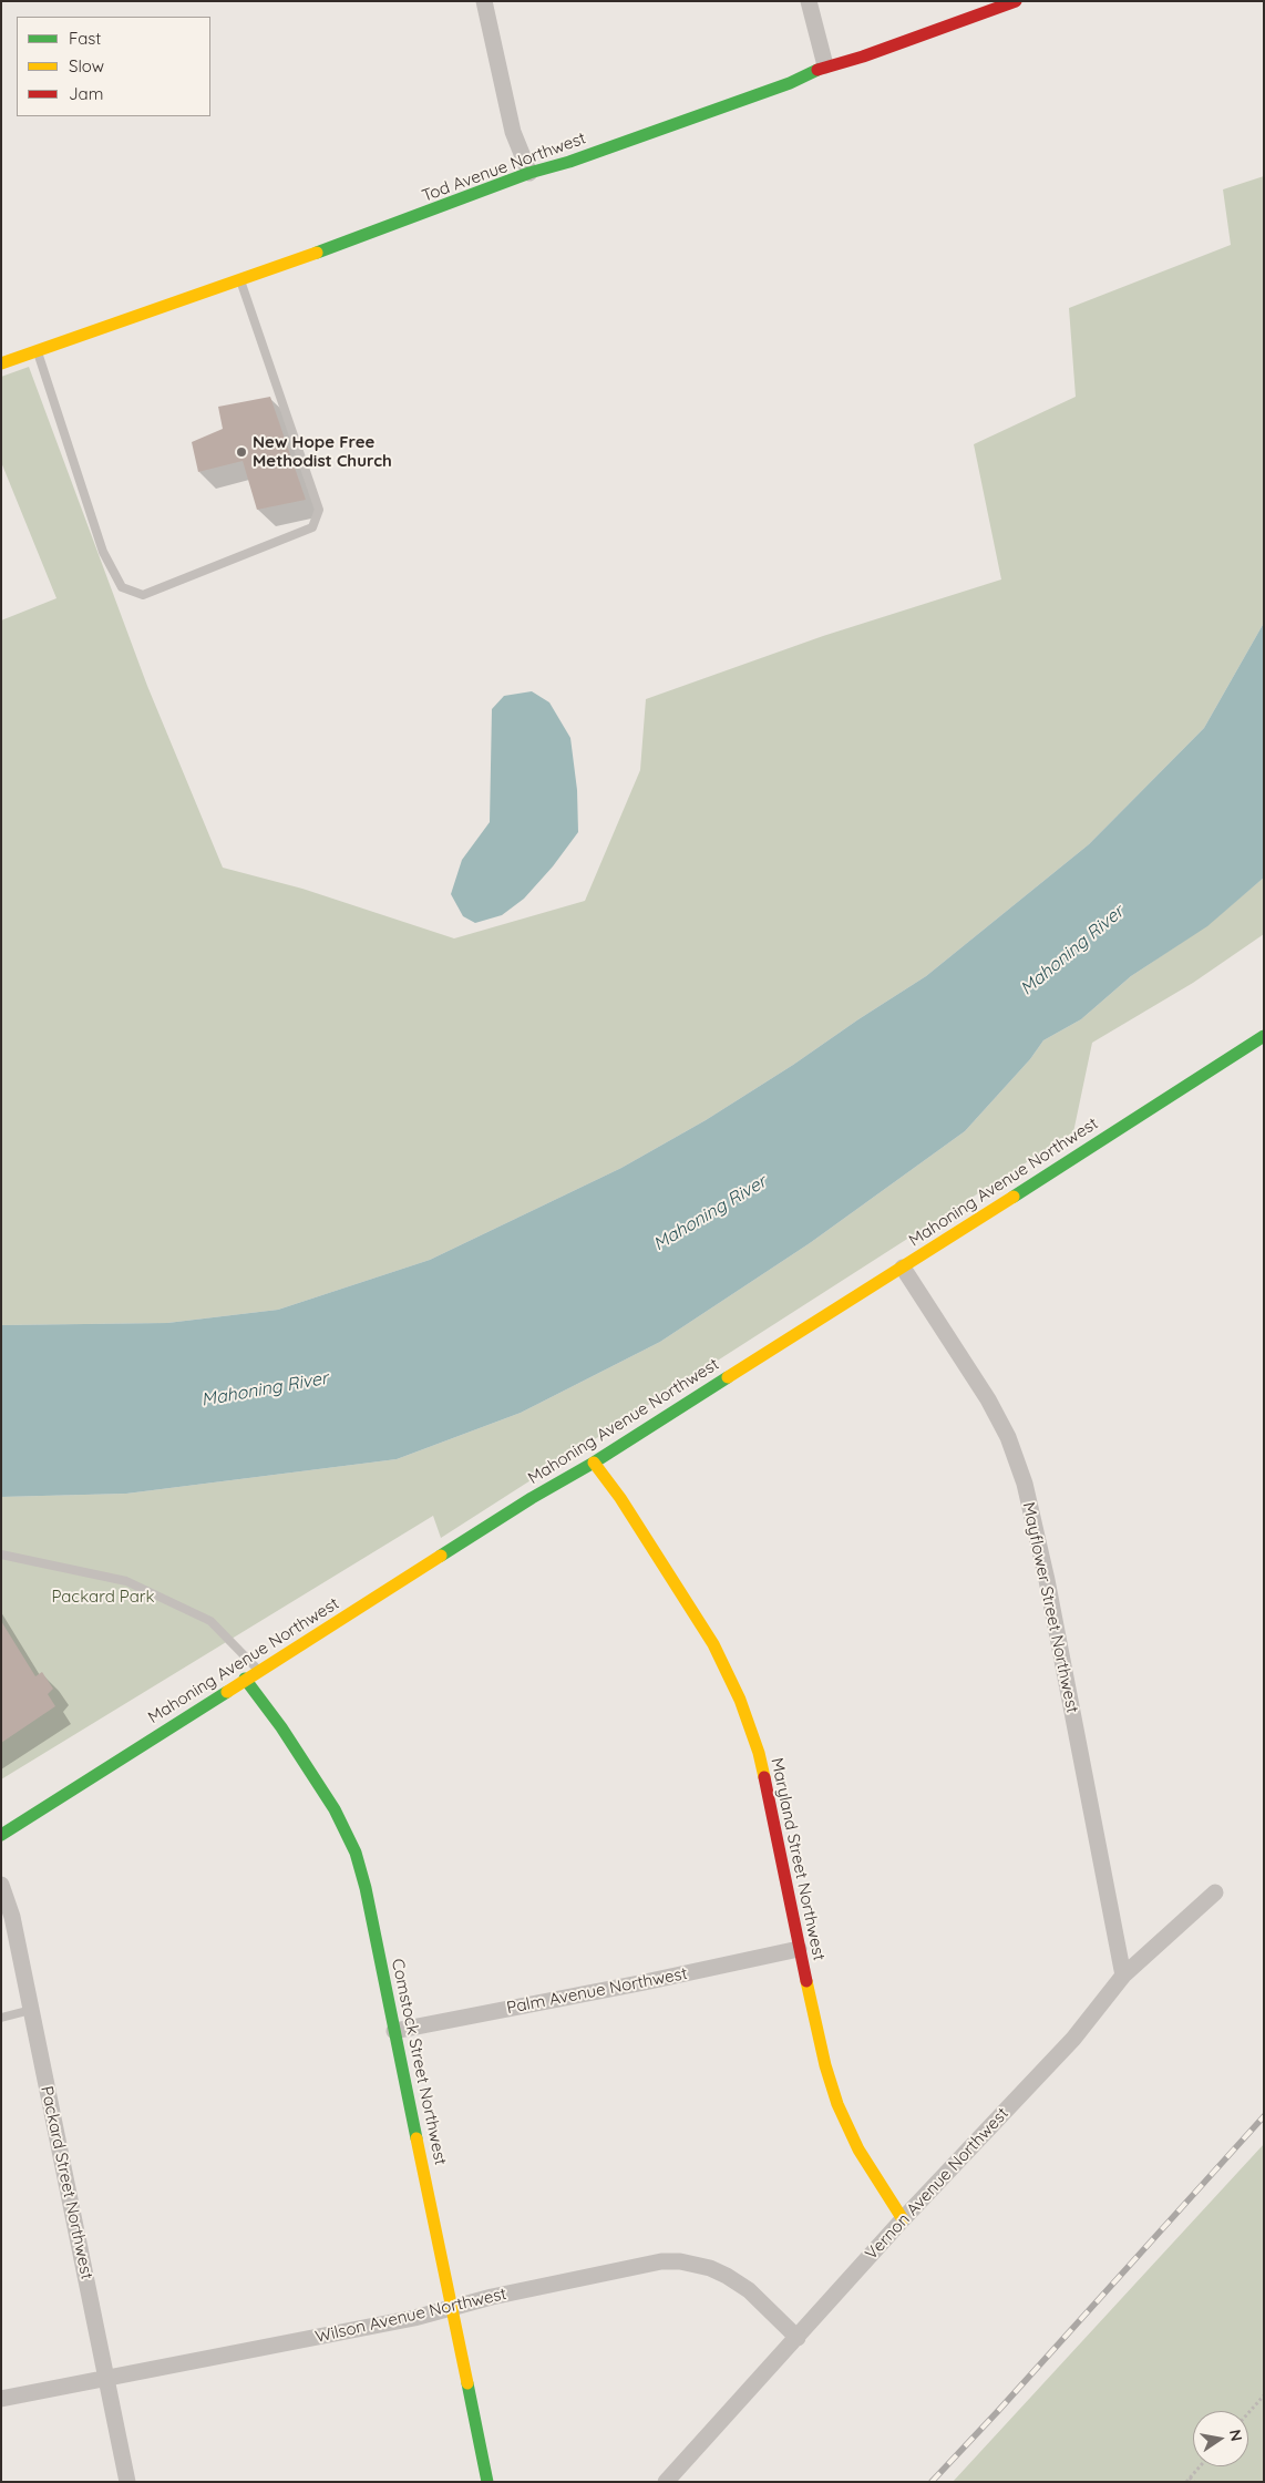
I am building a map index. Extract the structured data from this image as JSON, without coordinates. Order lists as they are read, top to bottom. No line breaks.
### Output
{"streets":{"street":["Tod Avenue Northwest","Mahoning Avenue Northwest","Mayflower Street Northwest","Maryland Street Northwest","Palm Avenue Northwest","Comstock Street Northwest","Packard Street Northwest","Vernon Avenue Northwest","Wilson Avenue Northwest"]},"crossings":[["Mahoning Avenue Northwest","Mayflower Street Northwest"],["Mahoning Avenue Northwest","Maryland Street Northwest"],["Mahoning Avenue Northwest","Comstock Street Northwest"],["Mayflower Street Northwest","Vernon Avenue Northwest"],["Maryland Street Northwest","Palm Avenue Northwest"],["Maryland Street Northwest","Vernon Avenue Northwest"],["Palm Avenue Northwest","Comstock Street Northwest"],["Comstock Street Northwest","Wilson Avenue Northwest"],["Packard Street Northwest","Wilson Avenue Northwest"],["Vernon Avenue Northwest","Wilson Avenue Northwest"]],"water":["Mahoning River"],"parks":["Packard Park"],"places":["New Hope Free Methodist Church"],"legend":["Fast","Slow","Jam"],"north":"right"}
